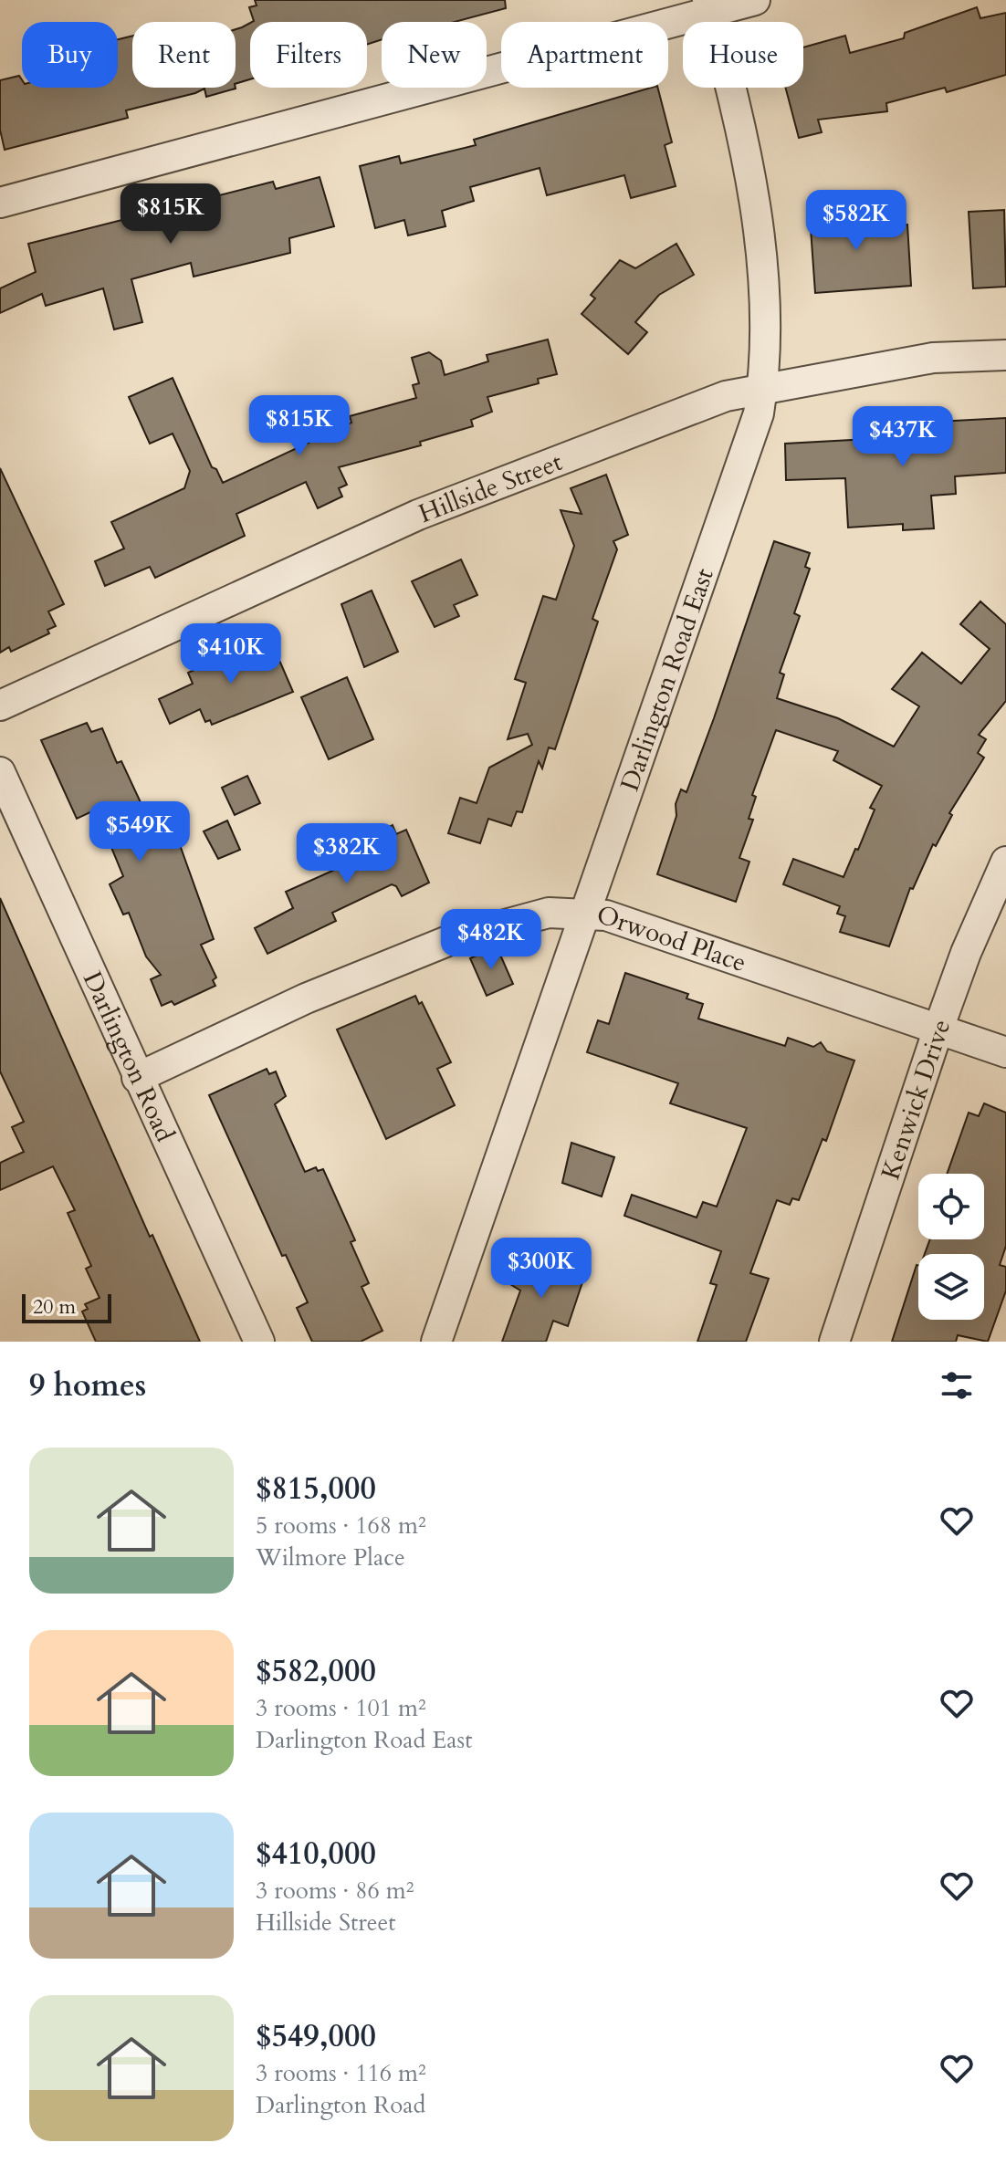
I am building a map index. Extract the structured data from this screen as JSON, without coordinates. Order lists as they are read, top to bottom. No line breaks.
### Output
{"streets":{"street":["Hillside Street","Darlington Road East","Orwood Place","Darlington Road","Kenwick Drive"]},"crossings":[["Hillside Street","Darlington Road East"],["Darlington Road East","Orwood Place"],["Orwood Place","Darlington Road"],["Orwood Place","Kenwick Drive"]],"scale_bar":"20 m","page":{"chip":["Buy","Rent","Filters","New","Apartment","House"],"price":["$815K","$582K","$815K","$437K","$410K","$549K","$382K","$482K","$300K"],"scale":"20 m","heading":"9 homes","list":[{"name":"$815,000","note":"5 rooms · 168 m² · Wilmore Place"},{"name":"$582,000","note":"3 rooms · 101 m² · Darlington Road East"},{"name":"$410,000","note":"3 rooms · 86 m² · Hillside Street"},{"name":"$549,000","note":"3 rooms · 116 m² · Darlington Road"}]}}
